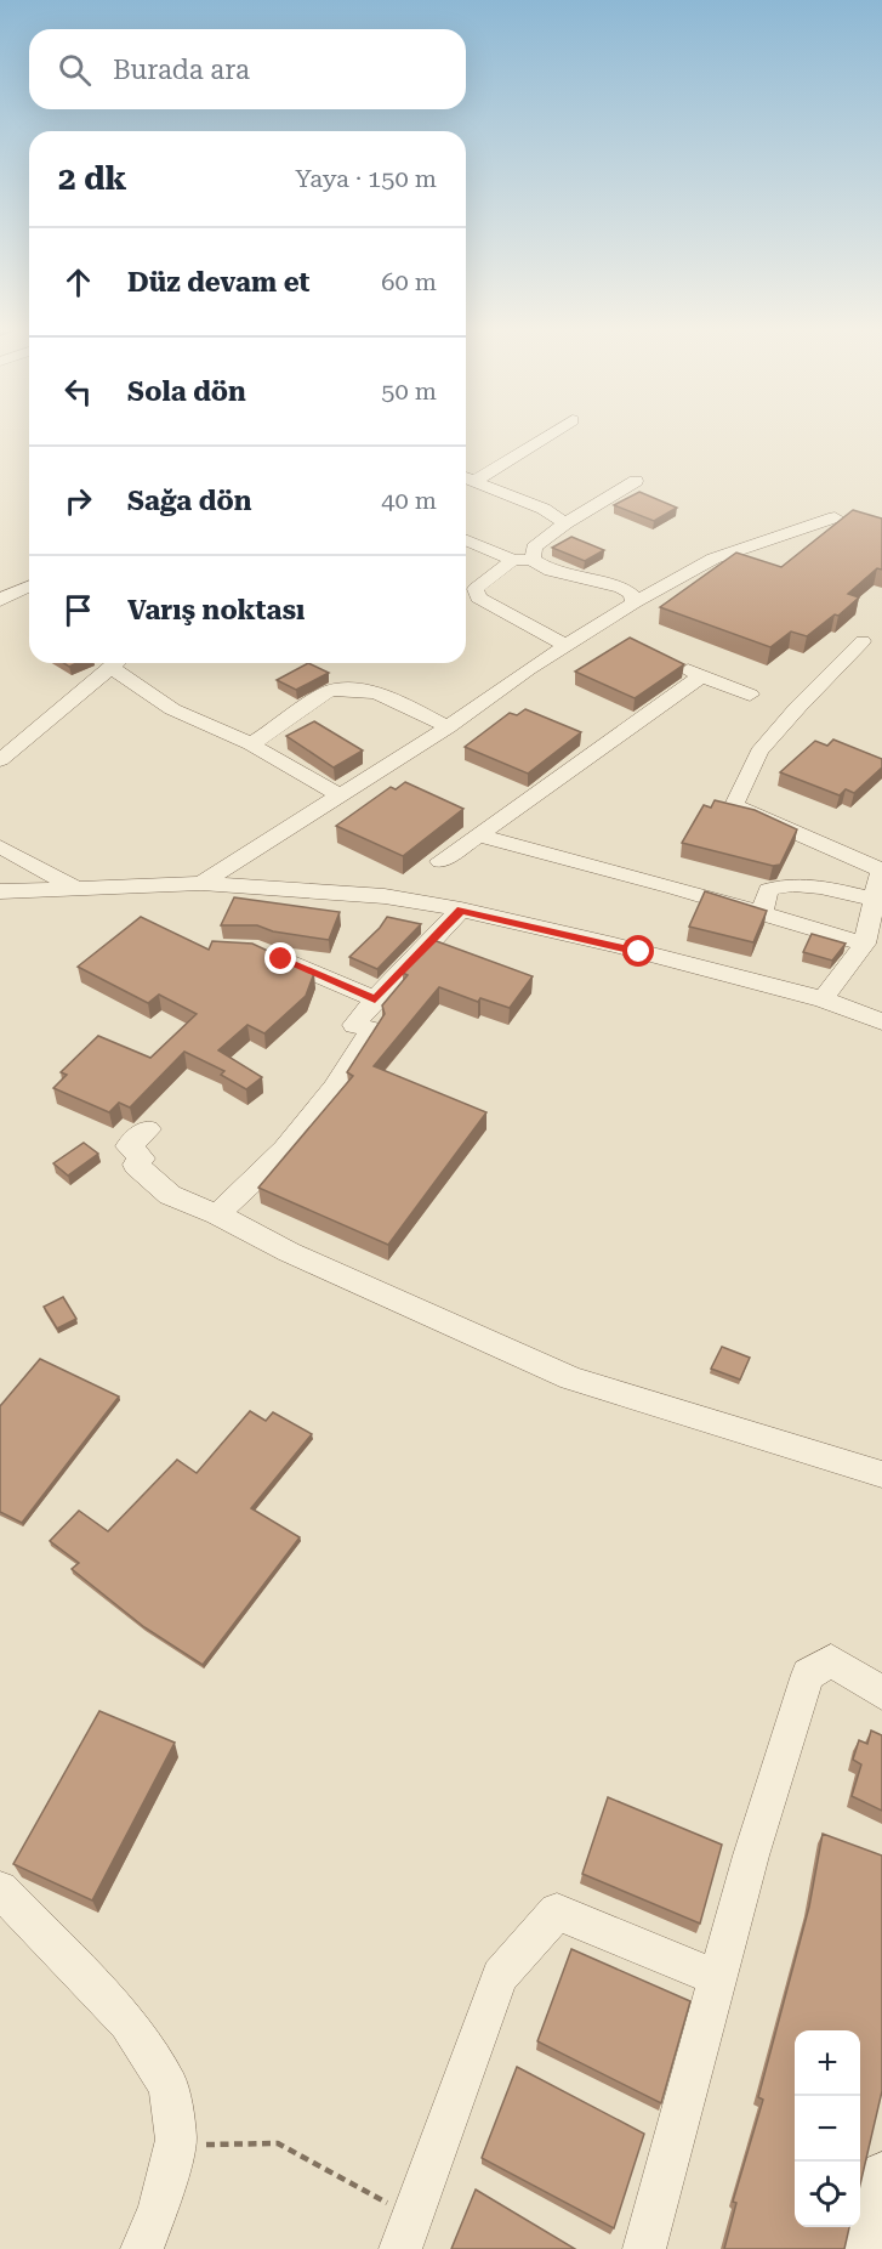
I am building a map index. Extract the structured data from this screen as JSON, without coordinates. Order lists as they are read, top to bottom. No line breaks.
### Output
{"page":{"search":"Burada ara","heading":["2 dk","Yaya · 150 m"],"list":[["Düz devam et","60 m"],["Sola dön","50 m"],["Sağa dön","40 m"],"Varış noktası"],"map_buttons":["+","−"]}}
